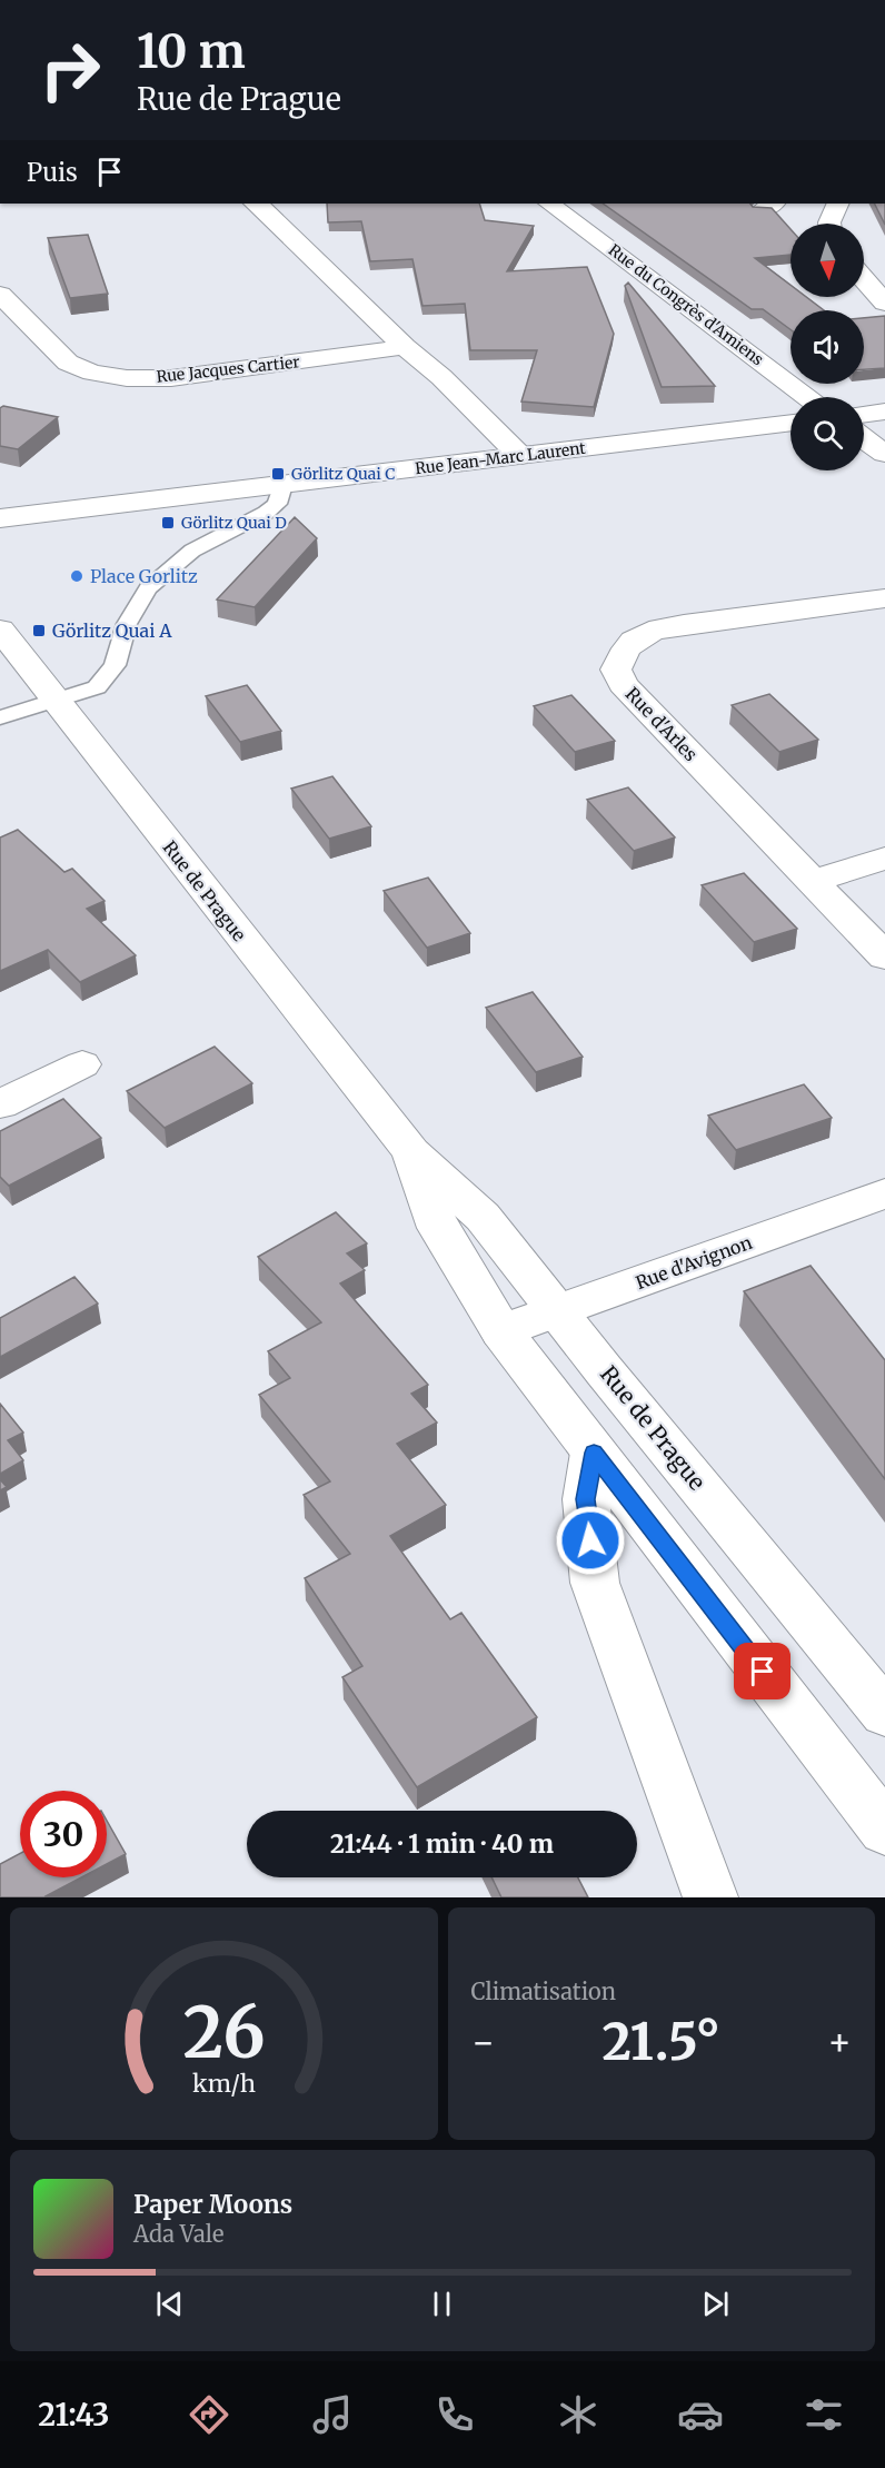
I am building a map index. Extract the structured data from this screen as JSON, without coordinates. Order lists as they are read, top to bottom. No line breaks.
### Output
{"streets":{"street":["Rue du Congrès d'Amiens","Rue Jacques Cartier","Rue Jean-Marc Laurent","Rue d'Arles","Rue de Prague","Rue d'Avignon"]},"crossings":[["Rue de Prague","Rue d'Avignon"]],"places":{"transit":["Görlitz Quai C","Görlitz Quai D","Görlitz Quai A"],"other":["Place Gorlitz"]},"north":"bottom","page":{"turn":["10 m","Rue de Prague"],"then":"Puis","limit":"30","trip":"21:44 · 1 min · 40 m","tile":"Climatisation","heat":["−","21.5°","+"],"song":["Paper Moons","Ada Vale"],"tabs":"21:43","gauge":["26","km/h"]}}
